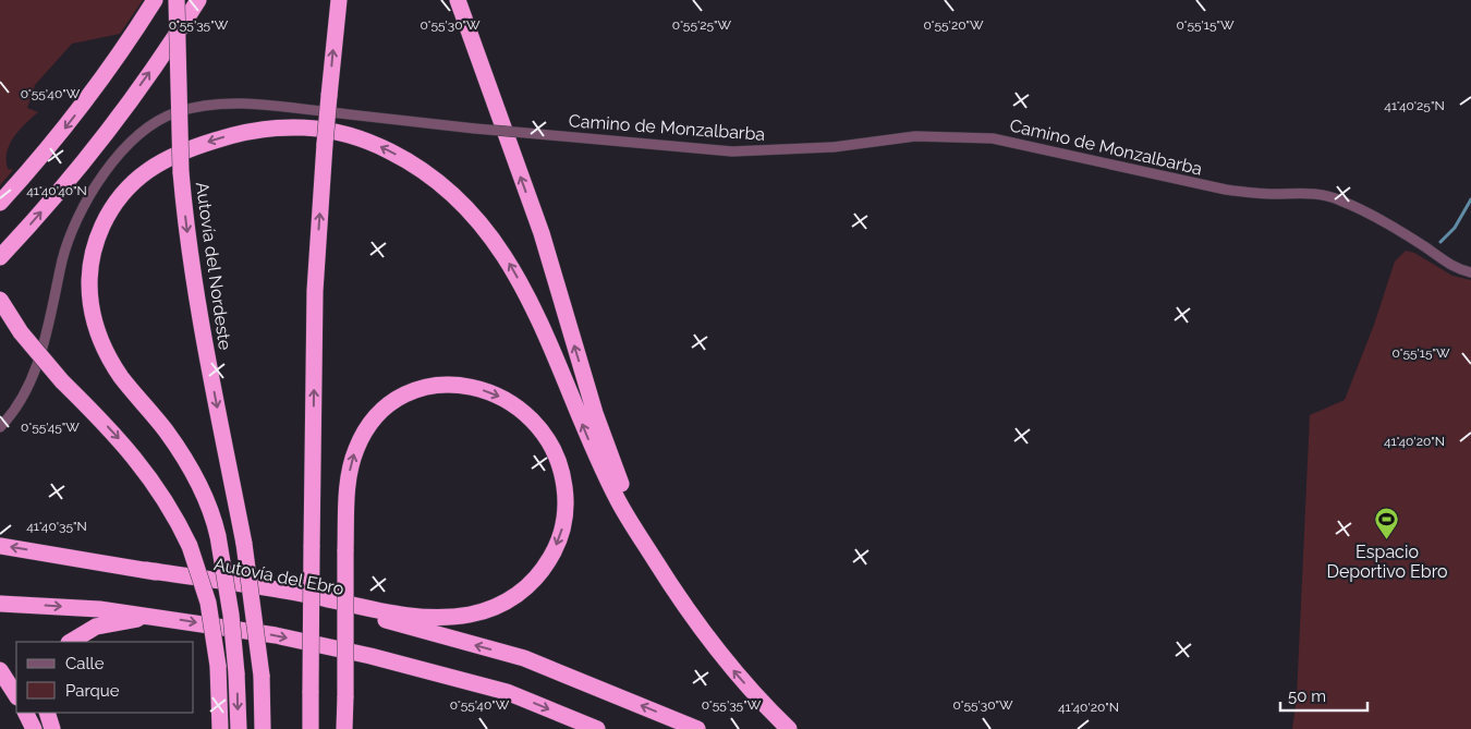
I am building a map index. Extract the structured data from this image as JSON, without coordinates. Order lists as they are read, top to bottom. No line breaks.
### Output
{"streets":{"highway":["Autovía del Nordeste","Autovía del Ebro"],"street":["Camino de Monzalbarba"]},"places":{"sports":["Espacio Deportivo Ebro"]},"legend":["Calle","Parque"],"scale_bar":"50 m","coordinates":["0°55'35\"W","0°55'30\"W","0°55'25\"W","0°55'20\"W","0°55'15\"W","0°55'40\"W","41°40'25\"N","41°40'40\"N","0°55'45\"W","41°40'20\"N","41°40'35\"N"]}
